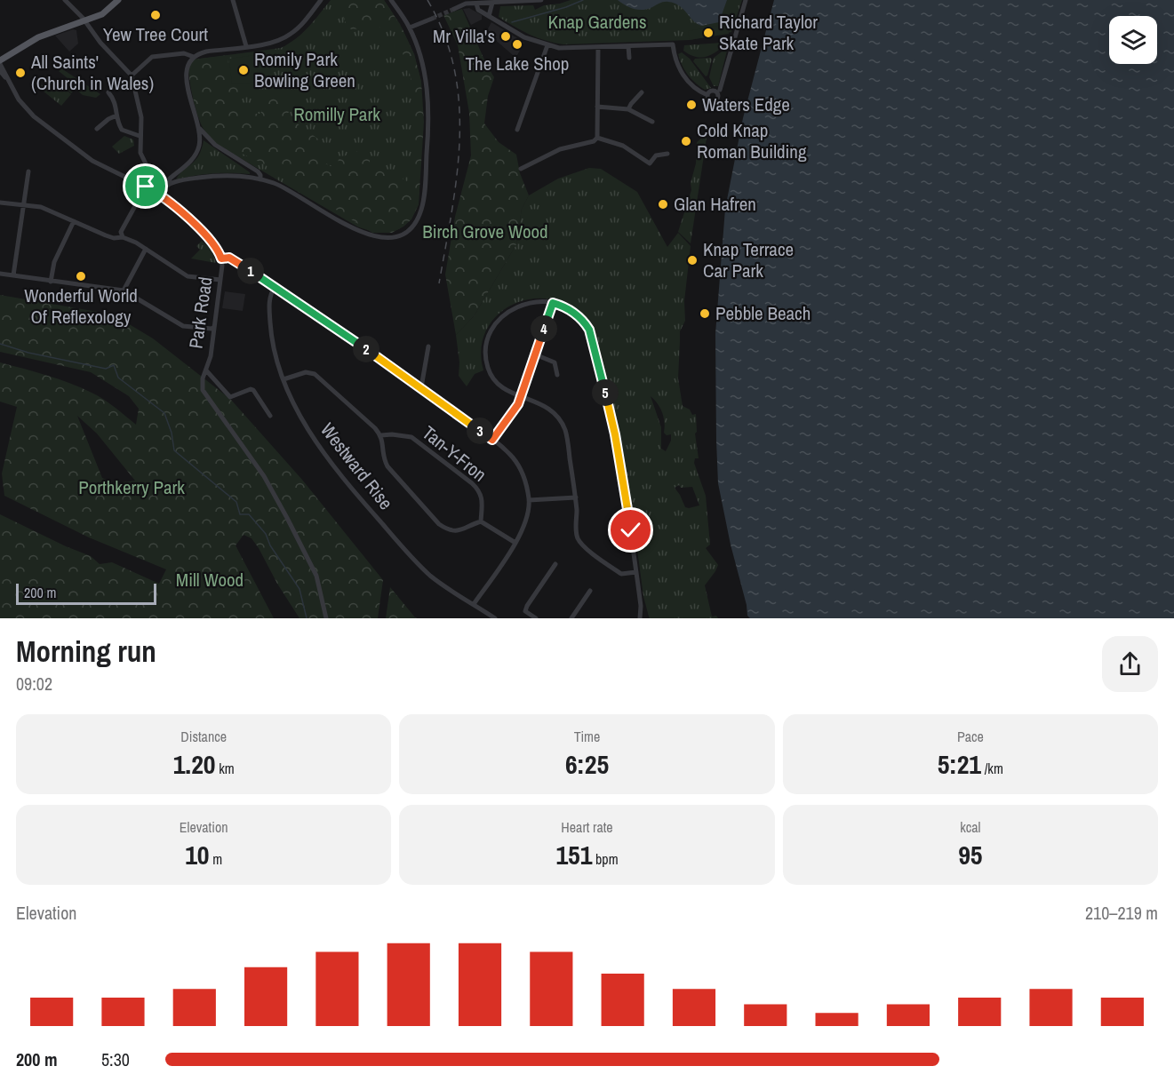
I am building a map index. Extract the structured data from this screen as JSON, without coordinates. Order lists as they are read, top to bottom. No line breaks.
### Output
{"streets":{"street":["Park Road","Tan-Y-Fron","Westward Rise"]},"parks":["Knap Gardens","Romilly Park","Birch Grove Wood","Porthkerry Park","Mill Wood"],"places":["Yew Tree Court","Richard Taylor Skate Park","Mr Villa's","The Lake Shop","Romily Park Bowling Green","All Saints' (Church in Wales)","Waters Edge","Cold Knap Roman Building","Glan Hafren","Knap Terrace Car Park","Wonderful World Of Reflexology","Pebble Beach"],"scale_bar":"200 m","page":{"pins":["1","4","2","5","3"],"scale":"200 m","heading":["Morning run","09:02"],"stats":[["Distance","1.20 km"],["Time","6:25"],["Pace","5:21 /km"],["Elevation","10 m"],["Heart rate","151 bpm"],["kcal","95"]],"chart":["Elevation","210–219 m"],"list":[{"name":"200 m","note":"5:30"}]}}
